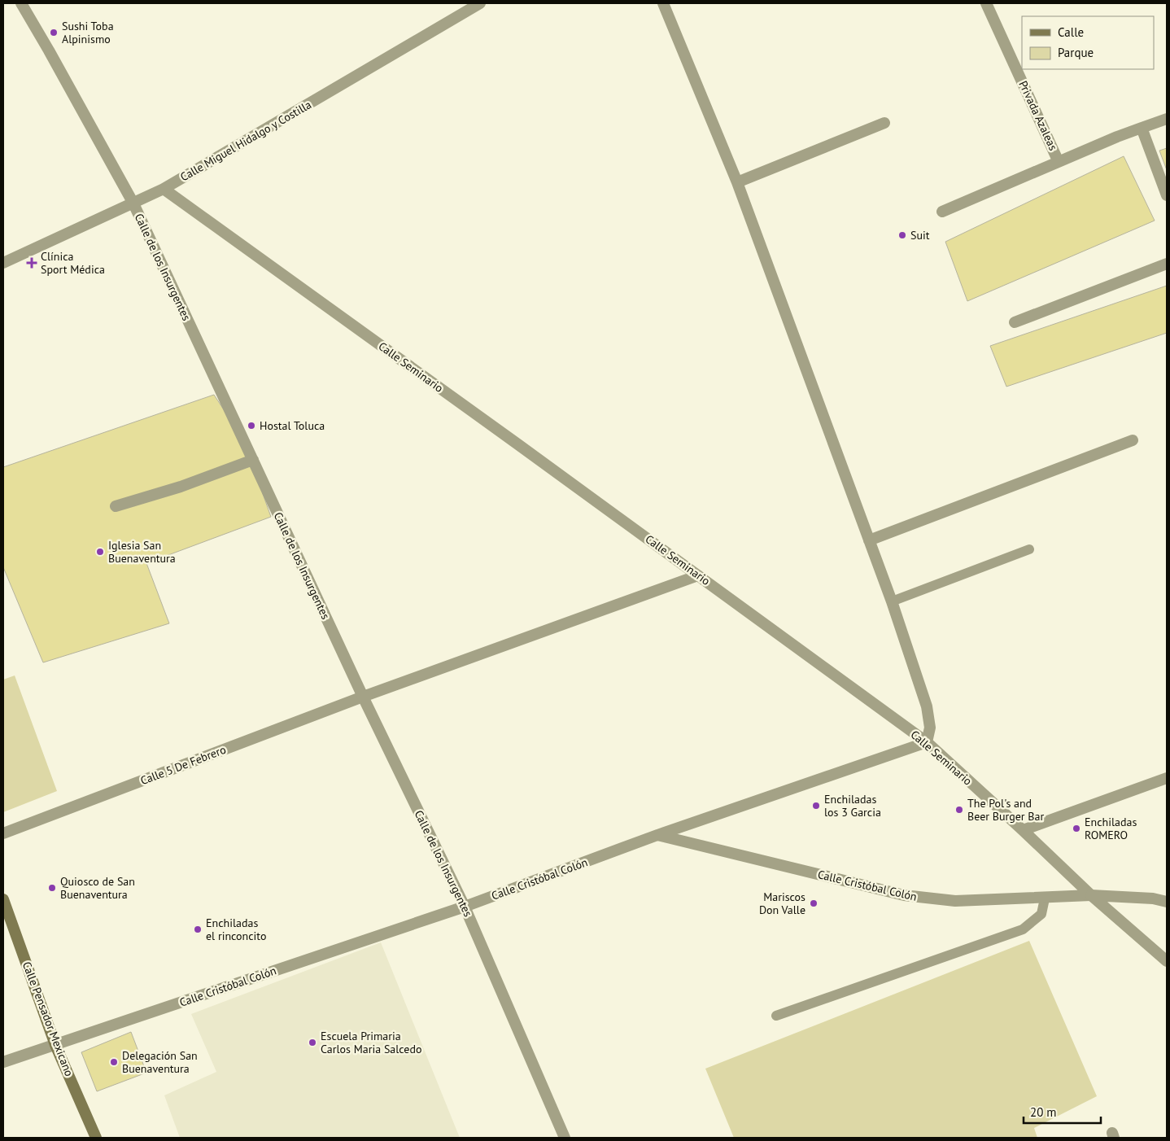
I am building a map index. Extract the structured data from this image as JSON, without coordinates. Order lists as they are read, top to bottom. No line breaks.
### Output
{"streets":{"main road":["Calle Pensador Mexicano"],"street":["Privada Azaleas","Calle Miguel Hidalgo y Costilla","Calle de los Insurgentes","Calle Seminario","Calle 5 De Febrero","Calle Cristóbal Colón"]},"crossings":[["Calle Miguel Hidalgo y Costilla","Calle de los Insurgentes"],["Calle Miguel Hidalgo y Costilla","Calle Seminario"],["Calle de los Insurgentes","Calle 5 De Febrero"],["Calle de los Insurgentes","Calle Cristóbal Colón"],["Calle Seminario","Calle 5 De Febrero"],["Calle Seminario","Calle Cristóbal Colón"],["Calle Cristóbal Colón","Calle Pensador Mexicano"]],"places":{"other":["Sushi Toba Alpinismo","Suit","Hostal Toluca","Iglesia San Buenaventura","Enchiladas los 3 Garcia","The Pol's and Beer Burger Bar","Enchiladas ROMERO","Quiosco de San Buenaventura","Mariscos Don Valle","Enchiladas el rinconcito","Escuela Primaria Carlos Maria Salcedo","Delegación San Buenaventura"],"health":["Clínica Sport Médica"]},"legend":["Calle","Parque"],"scale_bar":"20 m"}
